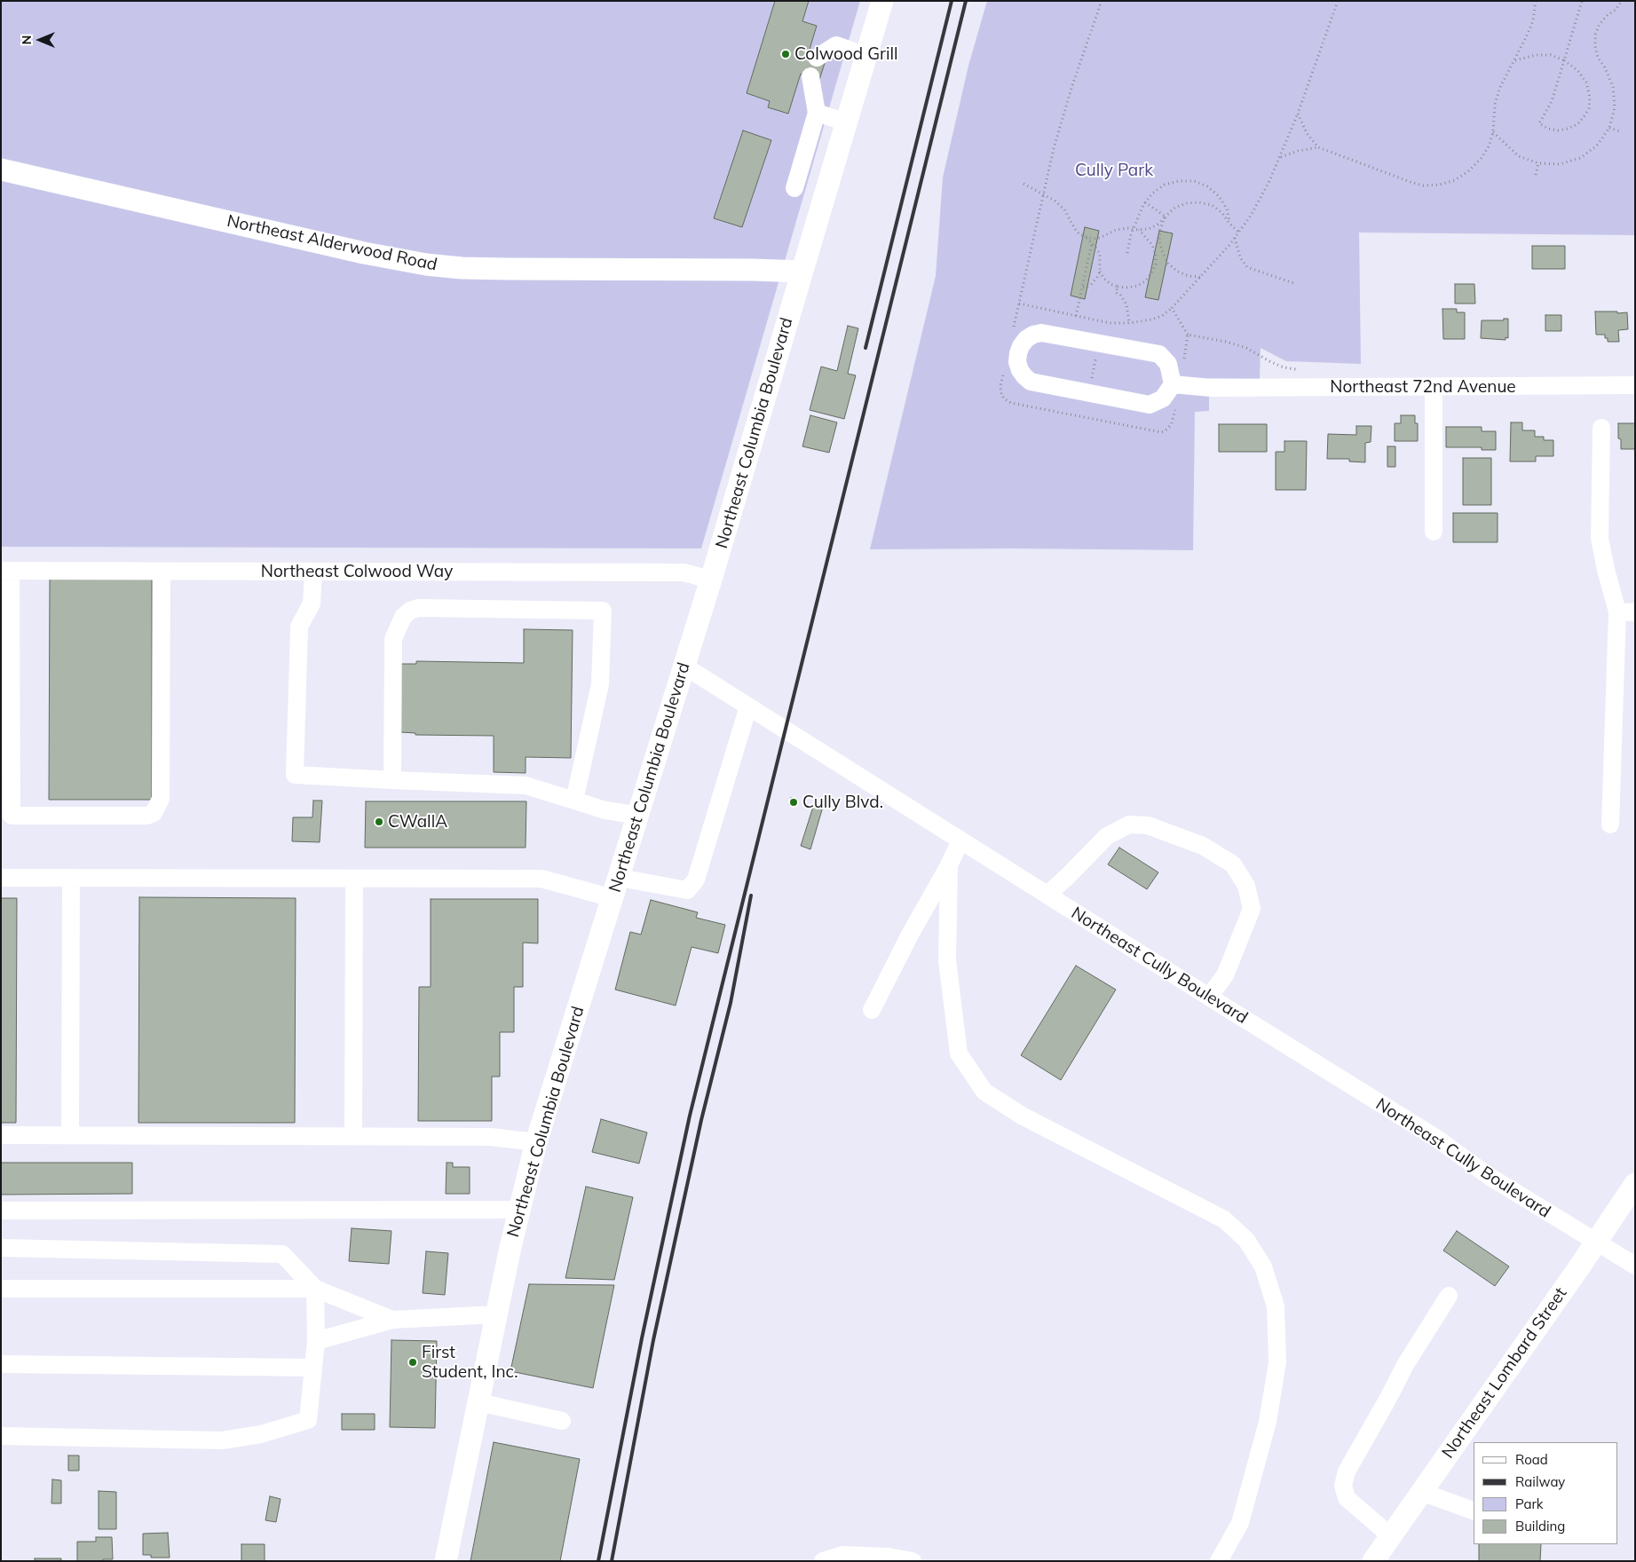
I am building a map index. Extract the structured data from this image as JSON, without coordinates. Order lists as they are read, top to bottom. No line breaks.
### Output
{"streets":{"main road":["Northeast Alderwood Road","Northeast Columbia Boulevard","Northeast Lombard Street"],"street":["Northeast 72nd Avenue","Northeast Colwood Way","Northeast Cully Boulevard"]},"crossings":[["Northeast Alderwood Road","Northeast Columbia Boulevard"],["Northeast Columbia Boulevard","Northeast Colwood Way"],["Northeast Columbia Boulevard","Northeast Cully Boulevard"],["Northeast Cully Boulevard","Northeast Lombard Street"]],"parks":["Cully Park"],"places":["Colwood Grill","Cully Blvd.","CWallA","First Student, Inc."],"legend":["Road","Railway","Park","Building"],"north":"left"}
